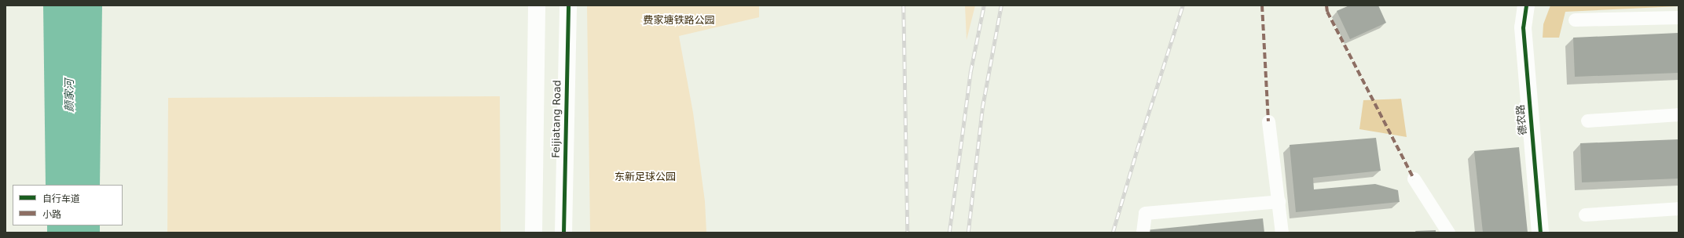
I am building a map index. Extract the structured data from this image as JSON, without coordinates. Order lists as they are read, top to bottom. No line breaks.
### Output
{"streets":{"street":["Feijiatang Road","德农路"]},"water":["颜家河"],"parks":["费家塘铁路公园","东新足球公园"],"legend":["自行车道","小路"]}
